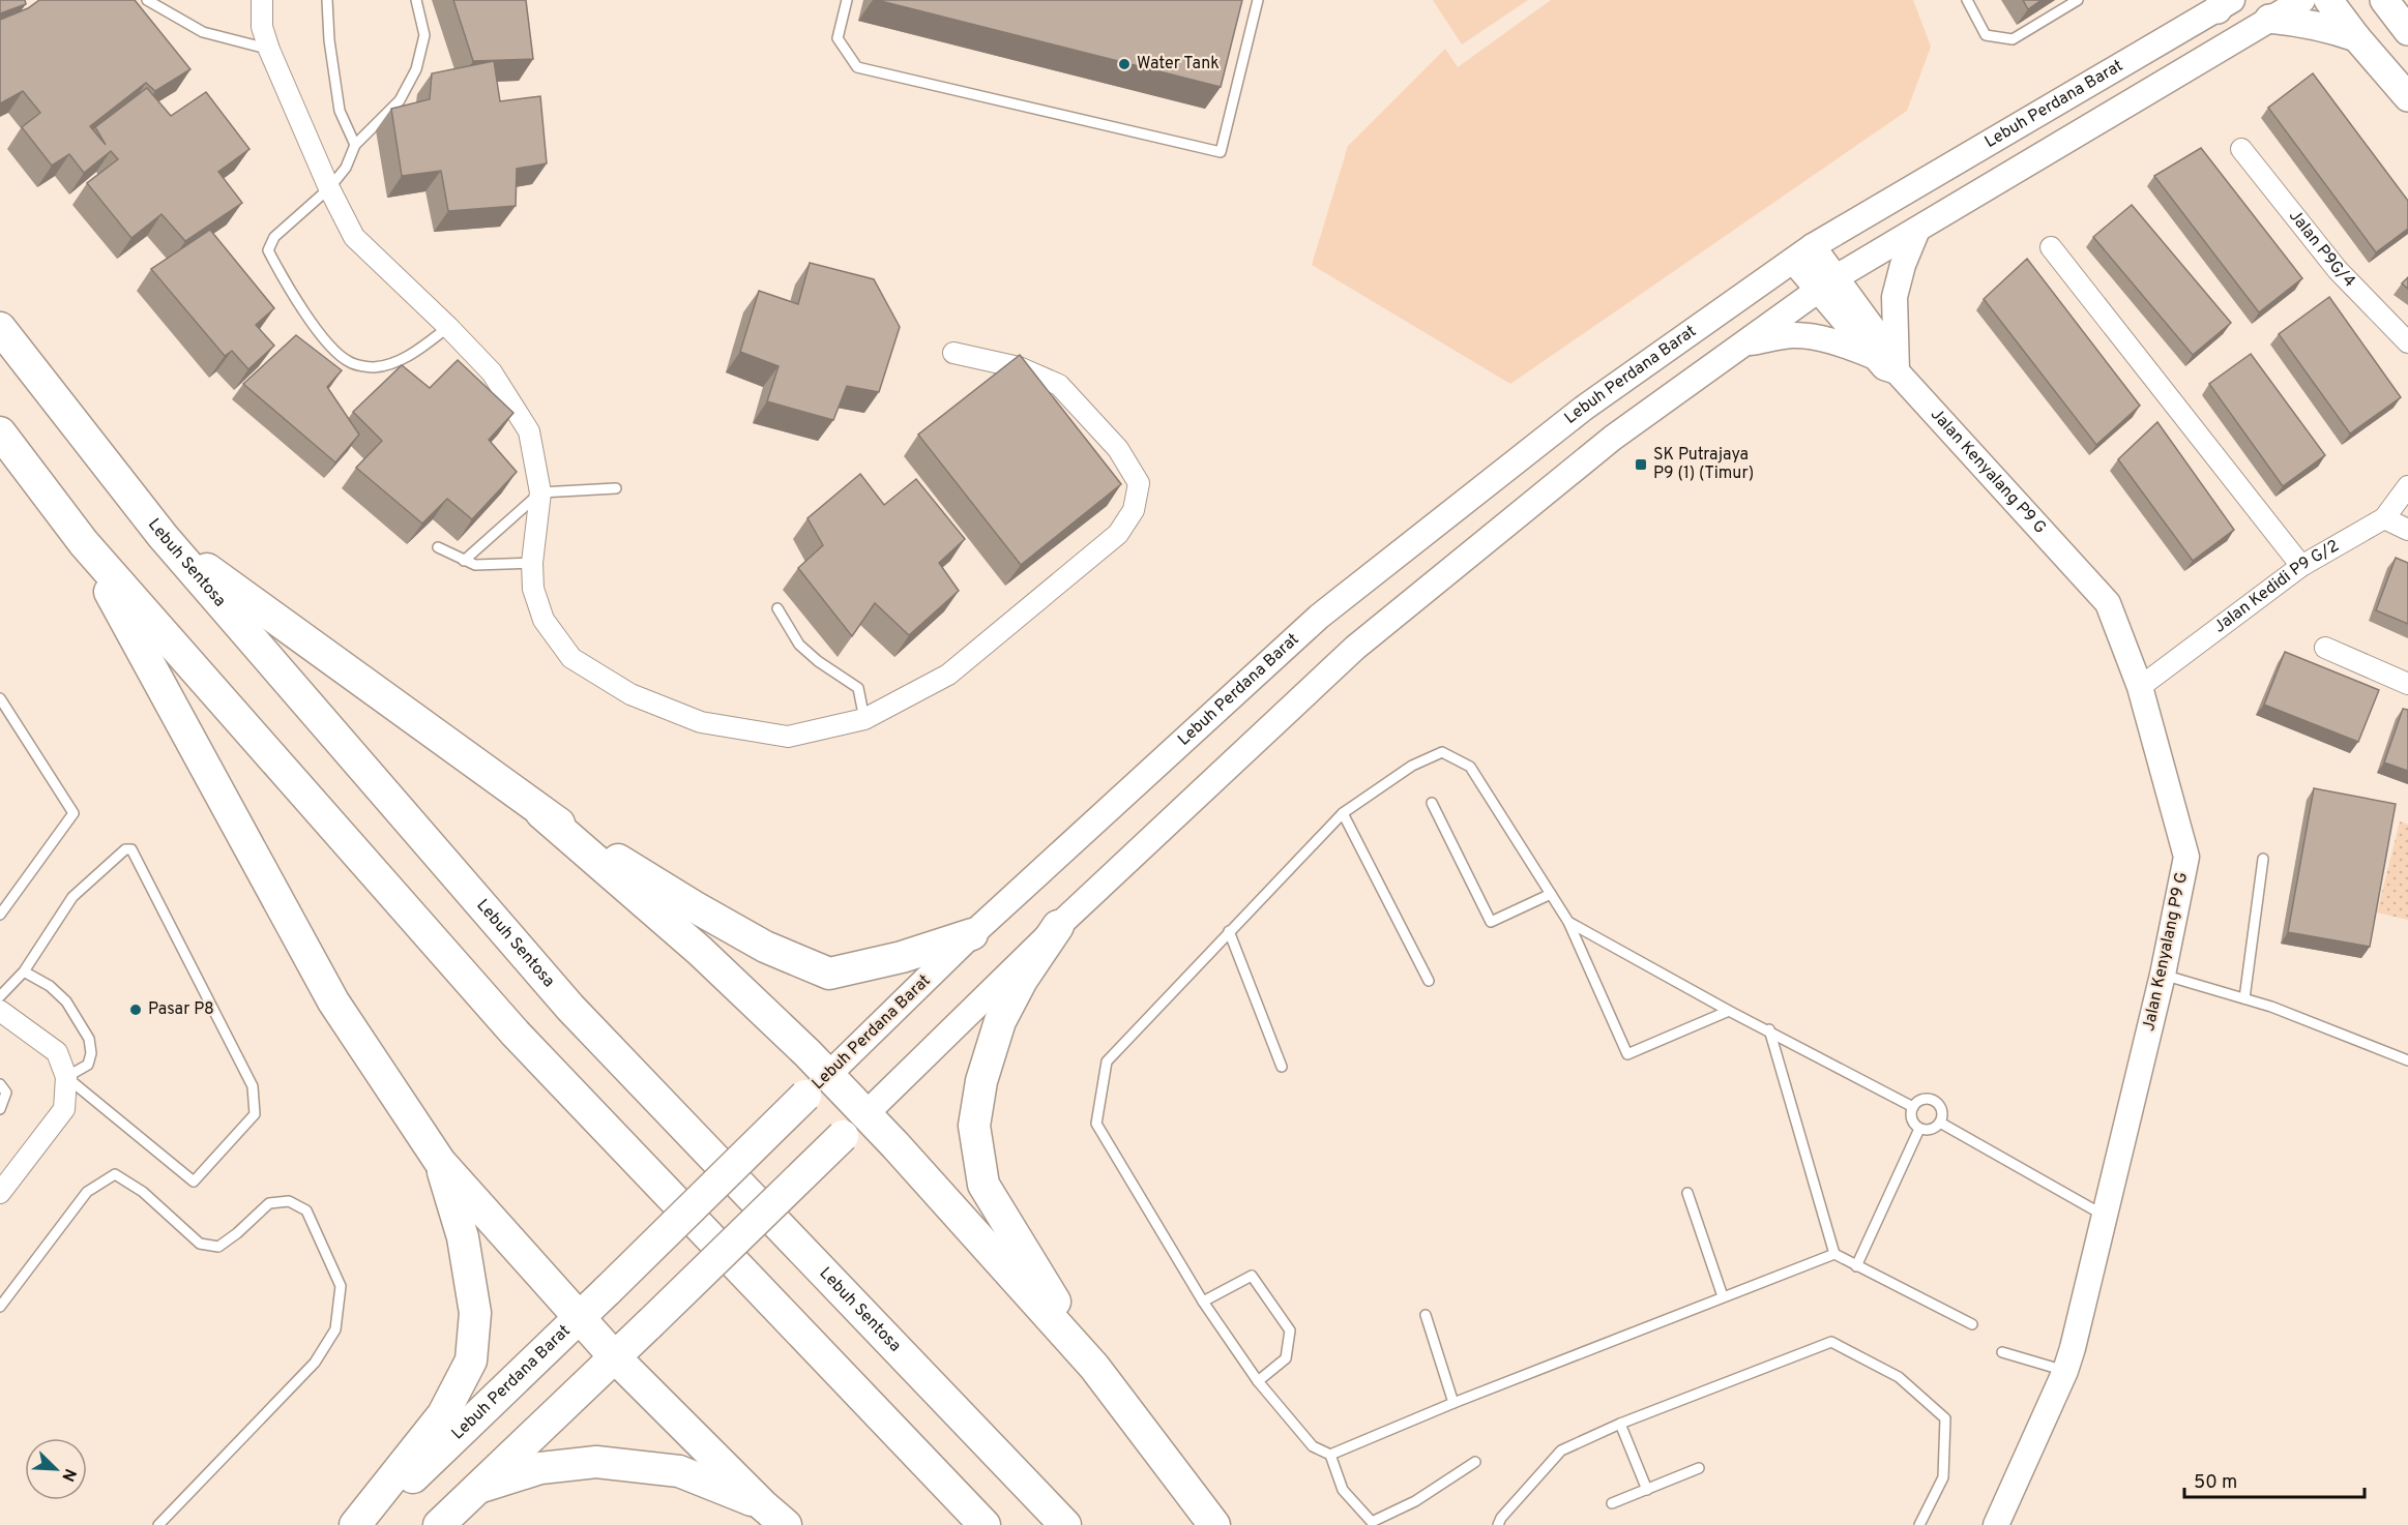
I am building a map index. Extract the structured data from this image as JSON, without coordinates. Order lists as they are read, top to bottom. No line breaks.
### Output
{"streets":{"main road":["Lebuh Perdana Barat","Lebuh Sentosa"],"street":["Jalan P9G/4","Jalan Kenyalang P9 G","Jalan Kedidi P9 G/2"]},"crossings":[["Lebuh Perdana Barat","Jalan Kenyalang P9 G"],["Jalan Kenyalang P9 G","Jalan Kedidi P9 G/2"]],"places":{"other":["Water Tank","Pasar P8"],"transit":["SK Putrajaya P9 (1) (Timur)"]},"scale_bar":"50 m","north":"bottom right"}
